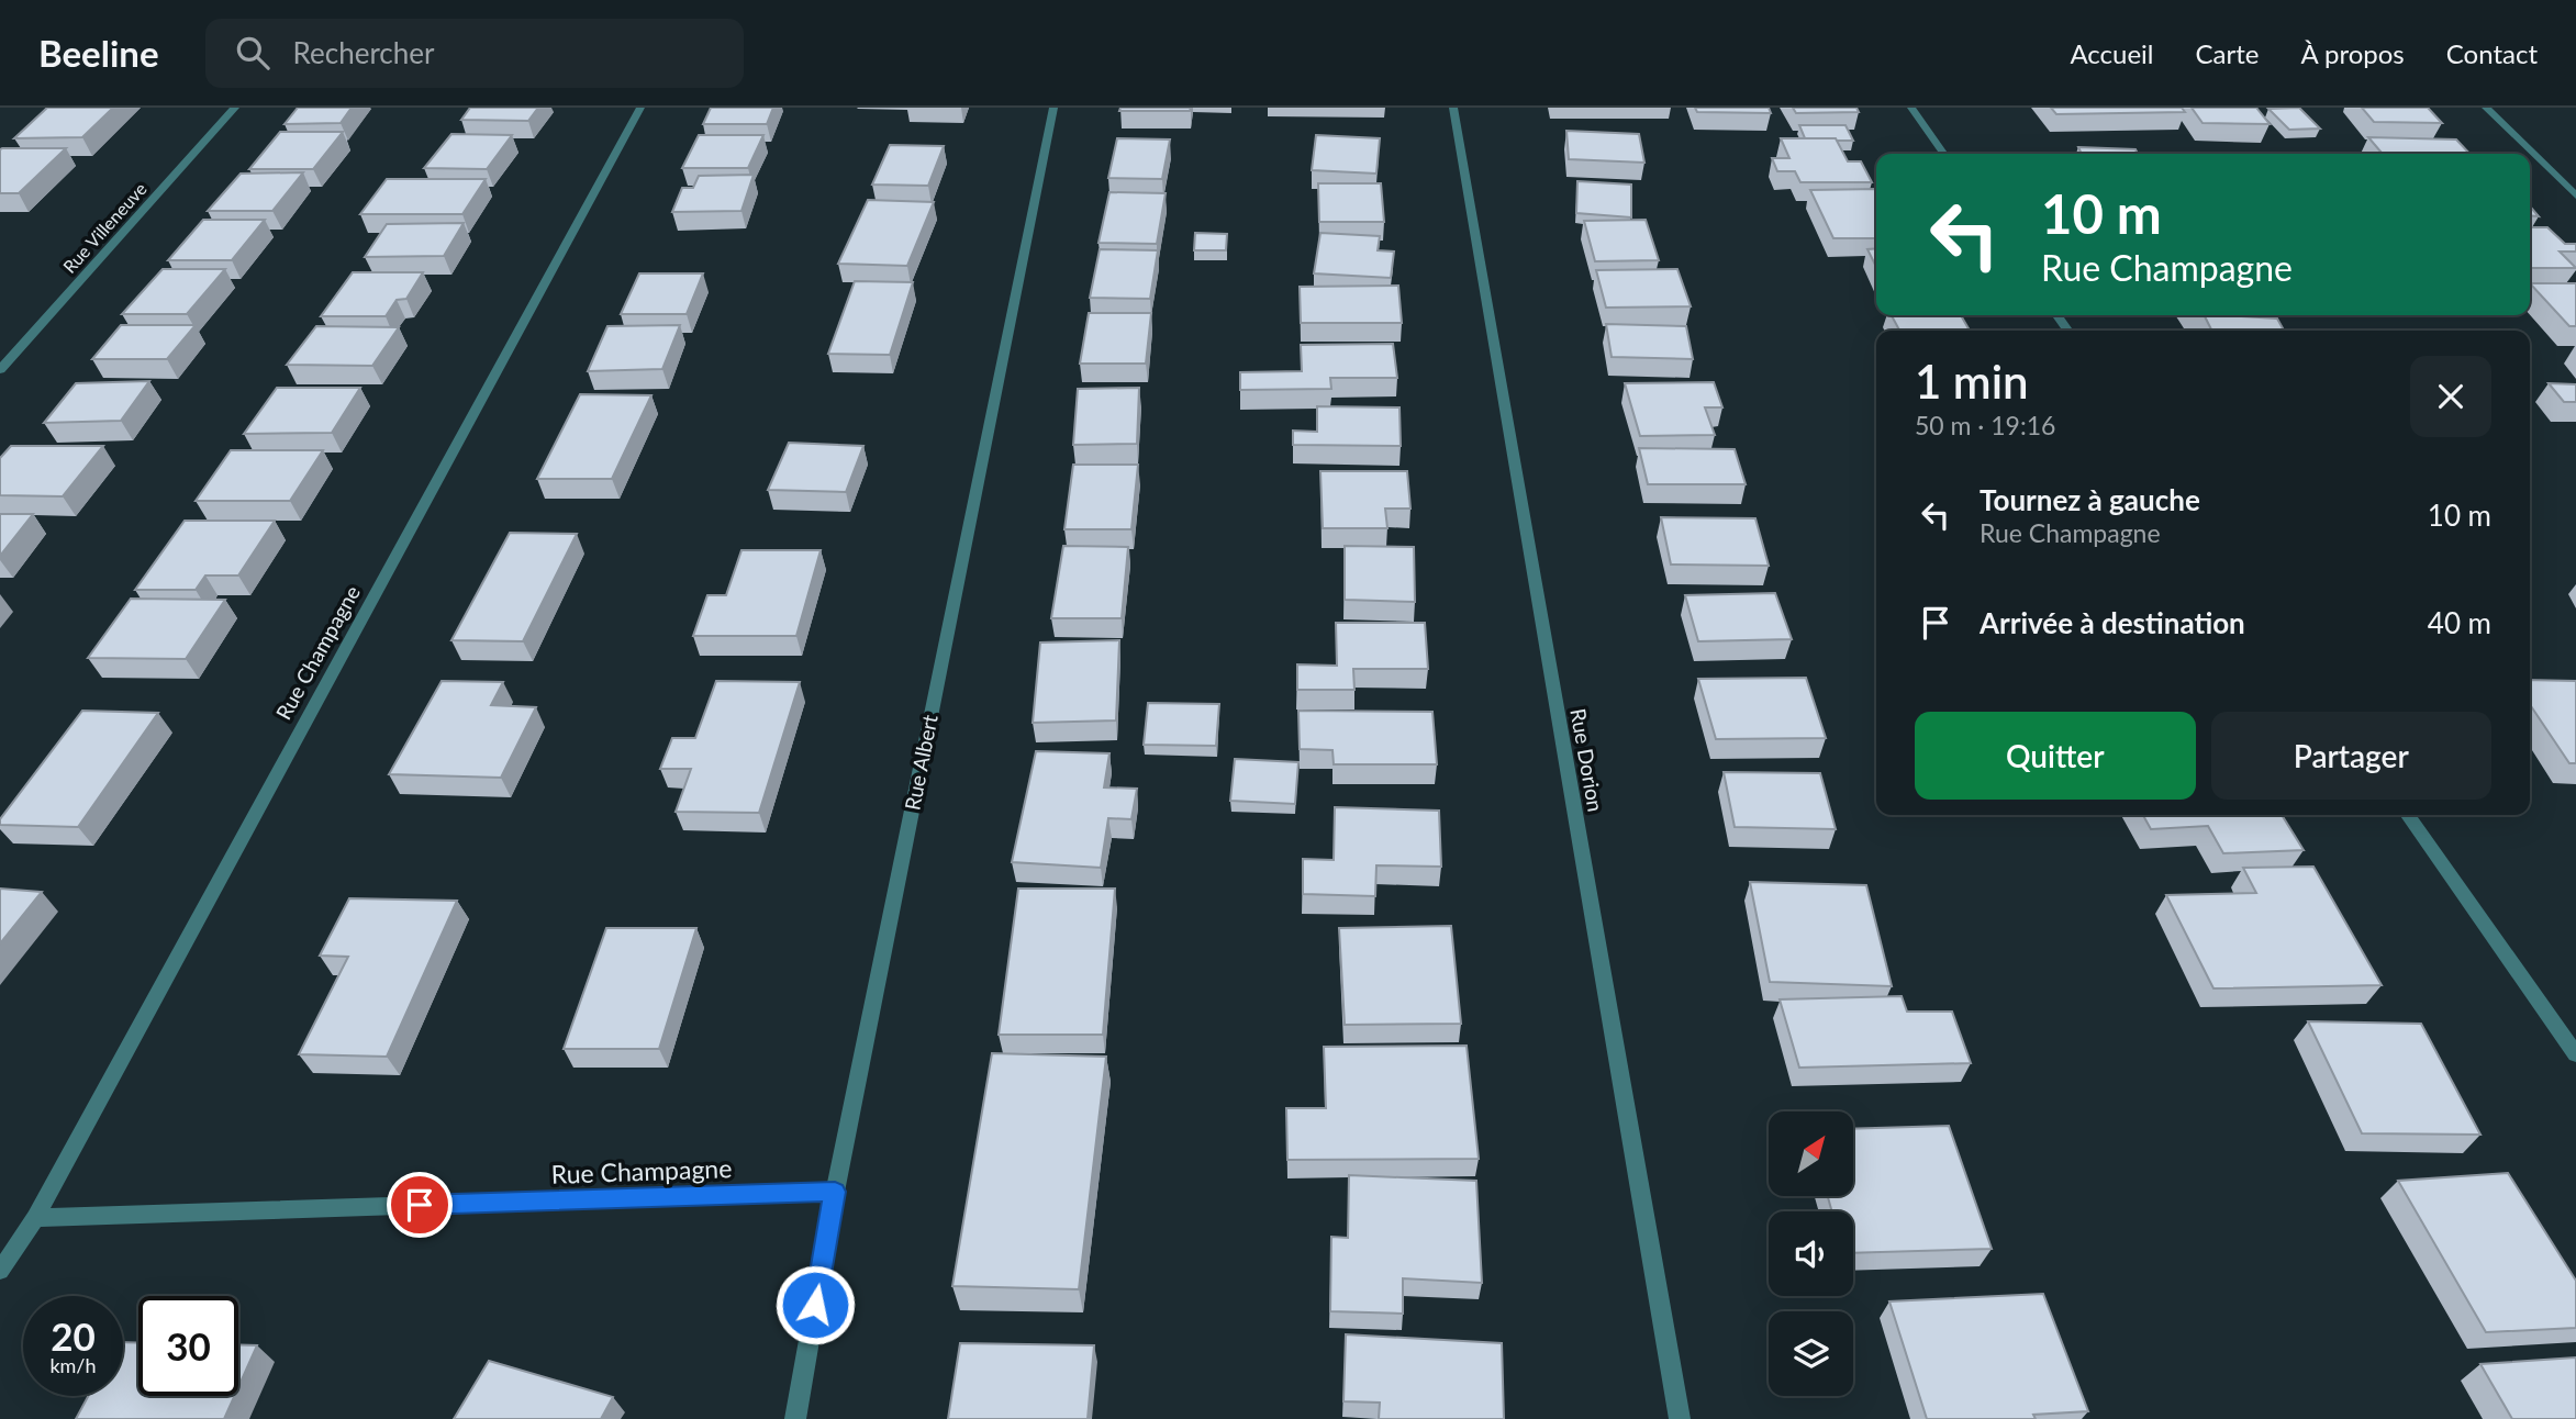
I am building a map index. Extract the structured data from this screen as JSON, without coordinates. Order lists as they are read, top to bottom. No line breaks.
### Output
{"streets":{"street":["Rue Villeneuve","Rue Champagne","Rue Dorion","Rue Albert"]},"crossings":[["Rue Champagne","Rue Albert"]],"north":"top right","page":{"header":"Beeline","search":"Rechercher","nav":["Accueil","Carte","À propos","Contact"],"turn":["10 m","Rue Champagne"],"heading":["1 min","50 m · 19:16"],"list":[{"name":"Tournez à gauche","note":"Rue Champagne","value":"10 m"},{"name":"Arrivée à destination","value":"40 m"}],"buttons":["Quitter","Partager"],"speed":"20 km/h","limit":"30"}}
